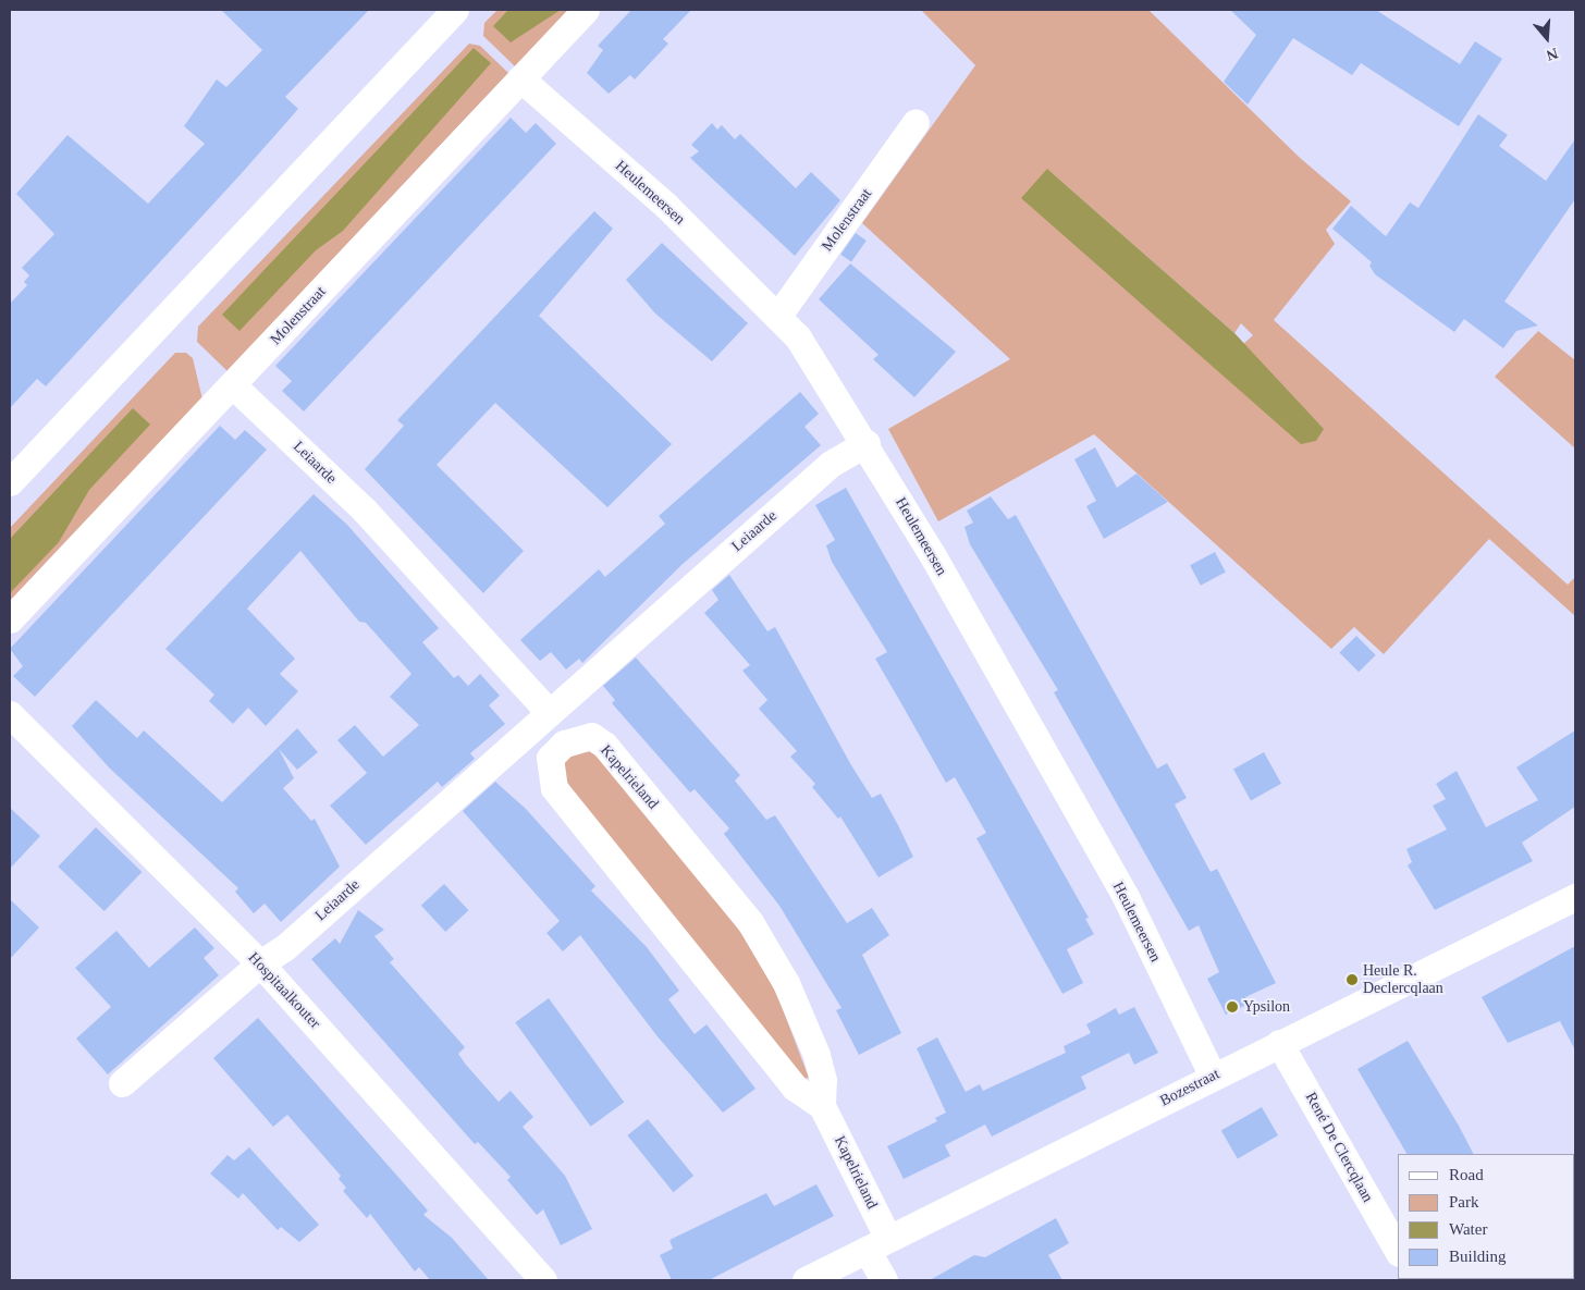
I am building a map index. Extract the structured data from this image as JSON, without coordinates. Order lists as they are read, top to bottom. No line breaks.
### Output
{"streets":{"street":["Heulemeersen","Molenstraat","Leiaarde","Kapelrieland","Hospitaalkouter","Bozestraat","René De Clercqlaan"]},"crossings":[["Heulemeersen","Molenstraat"],["Heulemeersen","Leiaarde"],["Heulemeersen","Bozestraat"],["Molenstraat","Leiaarde"],["Leiaarde","Hospitaalkouter"],["Kapelrieland","Bozestraat"],["Bozestraat","René De Clercqlaan"]],"places":["Heule R. Declercqlaan","Ypsilon"],"legend":["Road","Park","Water","Building"],"north":"bottom"}
